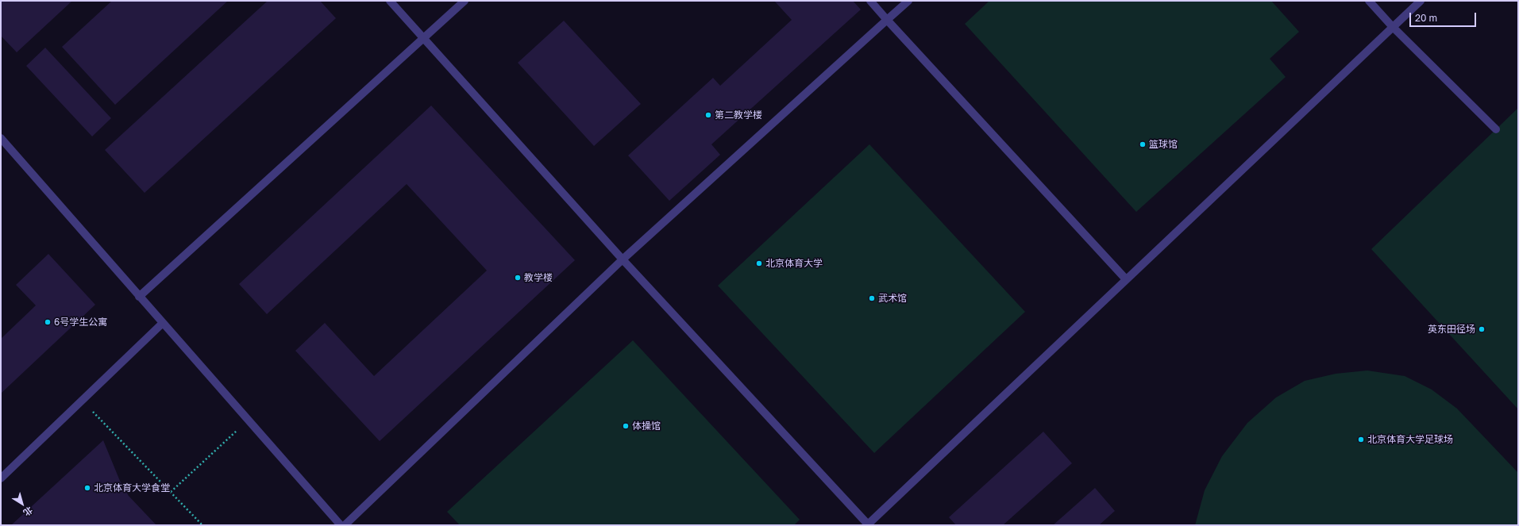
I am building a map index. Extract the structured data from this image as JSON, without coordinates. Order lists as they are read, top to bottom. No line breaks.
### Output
{"places":["第二教学楼","篮球馆","北京体育大学","教学楼","武术馆","6号学生公寓","英东田径场","体操馆","北京体育大学足球场","北京体育大学食堂"],"scale_bar":"20 m","north":"bottom right"}
